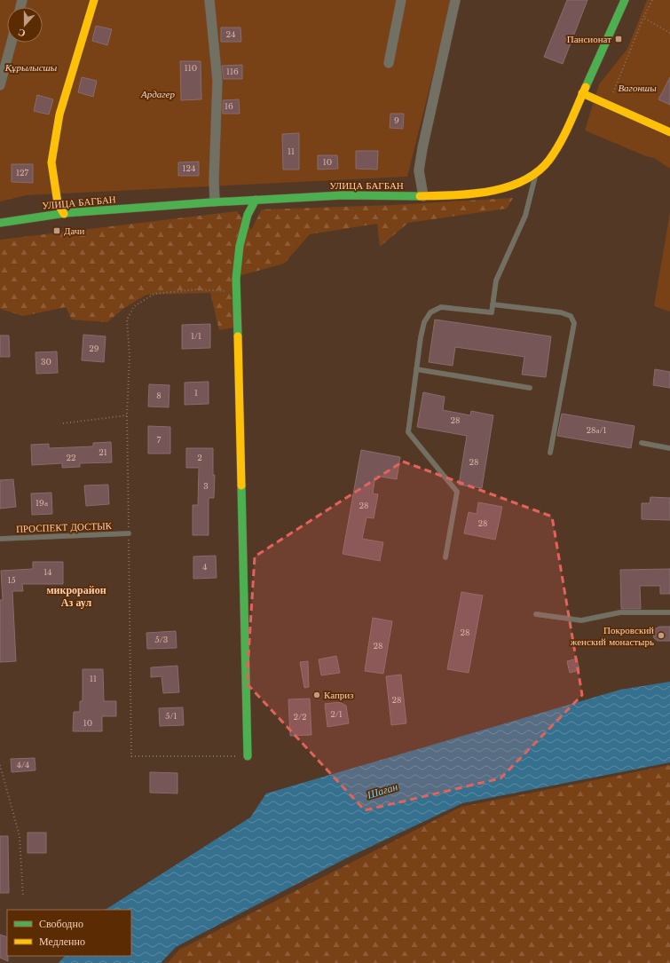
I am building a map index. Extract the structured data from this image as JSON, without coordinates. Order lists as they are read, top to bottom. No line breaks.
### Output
{"streets":{"street":["УЛИЦА БАГБАН"],"lane":["ПРОСПЕКТ ДОСТЫК"]},"districts":["микрорайон Аз аул"],"water":["Шаған"],"parks":["Құрылысшы","Вагоншы","Ардагер"],"places":{"transit":["Пансионат","Дачи"],"other":["Покровский женский монастырь","Каприз"]},"house_numbers":["24","110","116","16","9","11","10","124","127","1/1","29","30","1","8","28","28а/1","7","21","22","2","28","3","19а","28","28","4","14","15","28","5/3","28","11","28","2/1","5/1","2/2","10","4/4"],"legend":["Свободно","Медленно"],"north":"bottom"}
